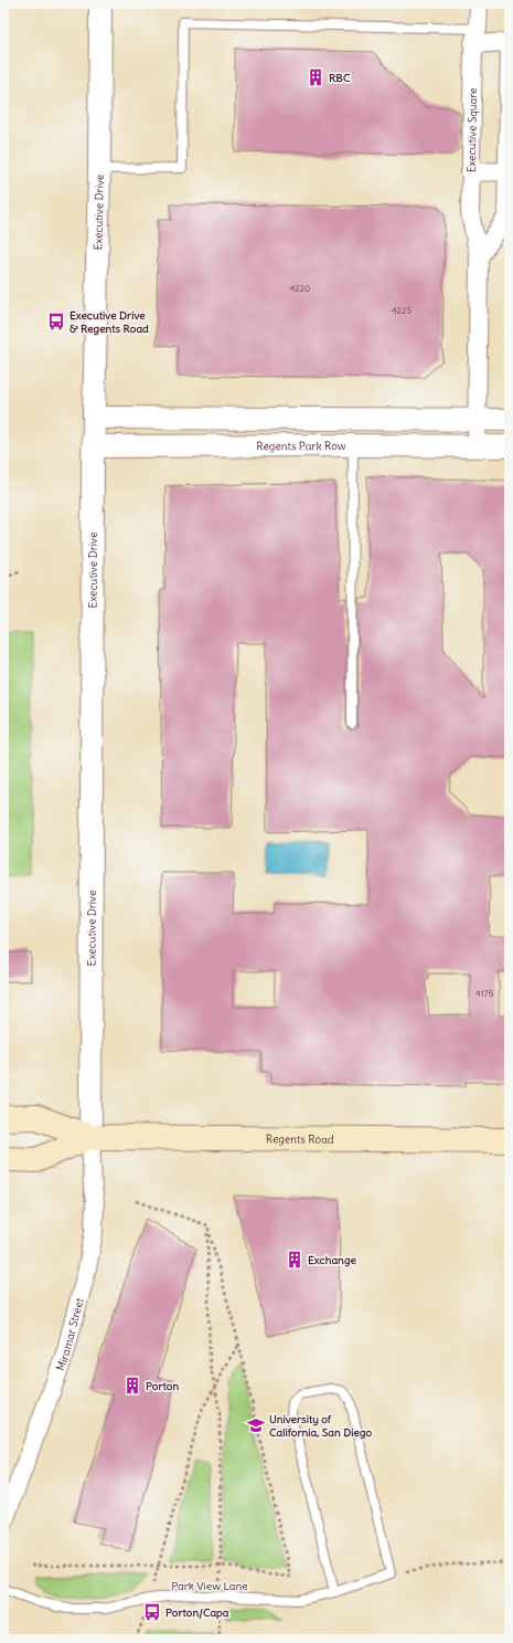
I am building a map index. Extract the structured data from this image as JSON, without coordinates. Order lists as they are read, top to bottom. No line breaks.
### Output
{"streets":{"main road":["Regents Road"],"street":["Executive Square","Executive Drive","Regents Park Row","Miramar Street"],"lane":["Park View Lane"]},"crossings":[["Executive Square","Regents Park Row"],["Executive Drive","Regents Park Row"],["Executive Drive","Regents Road"],["Executive Drive","Miramar Street"],["Regents Road","Miramar Street"]],"places":{"building":["RBC","Exchange","Porton"],"bus stop":["Executive Drive & Regents Road","Porton/Capa"],"school or university":["University of California, San Diego"]},"house_numbers":["4220","4225","4175"]}
